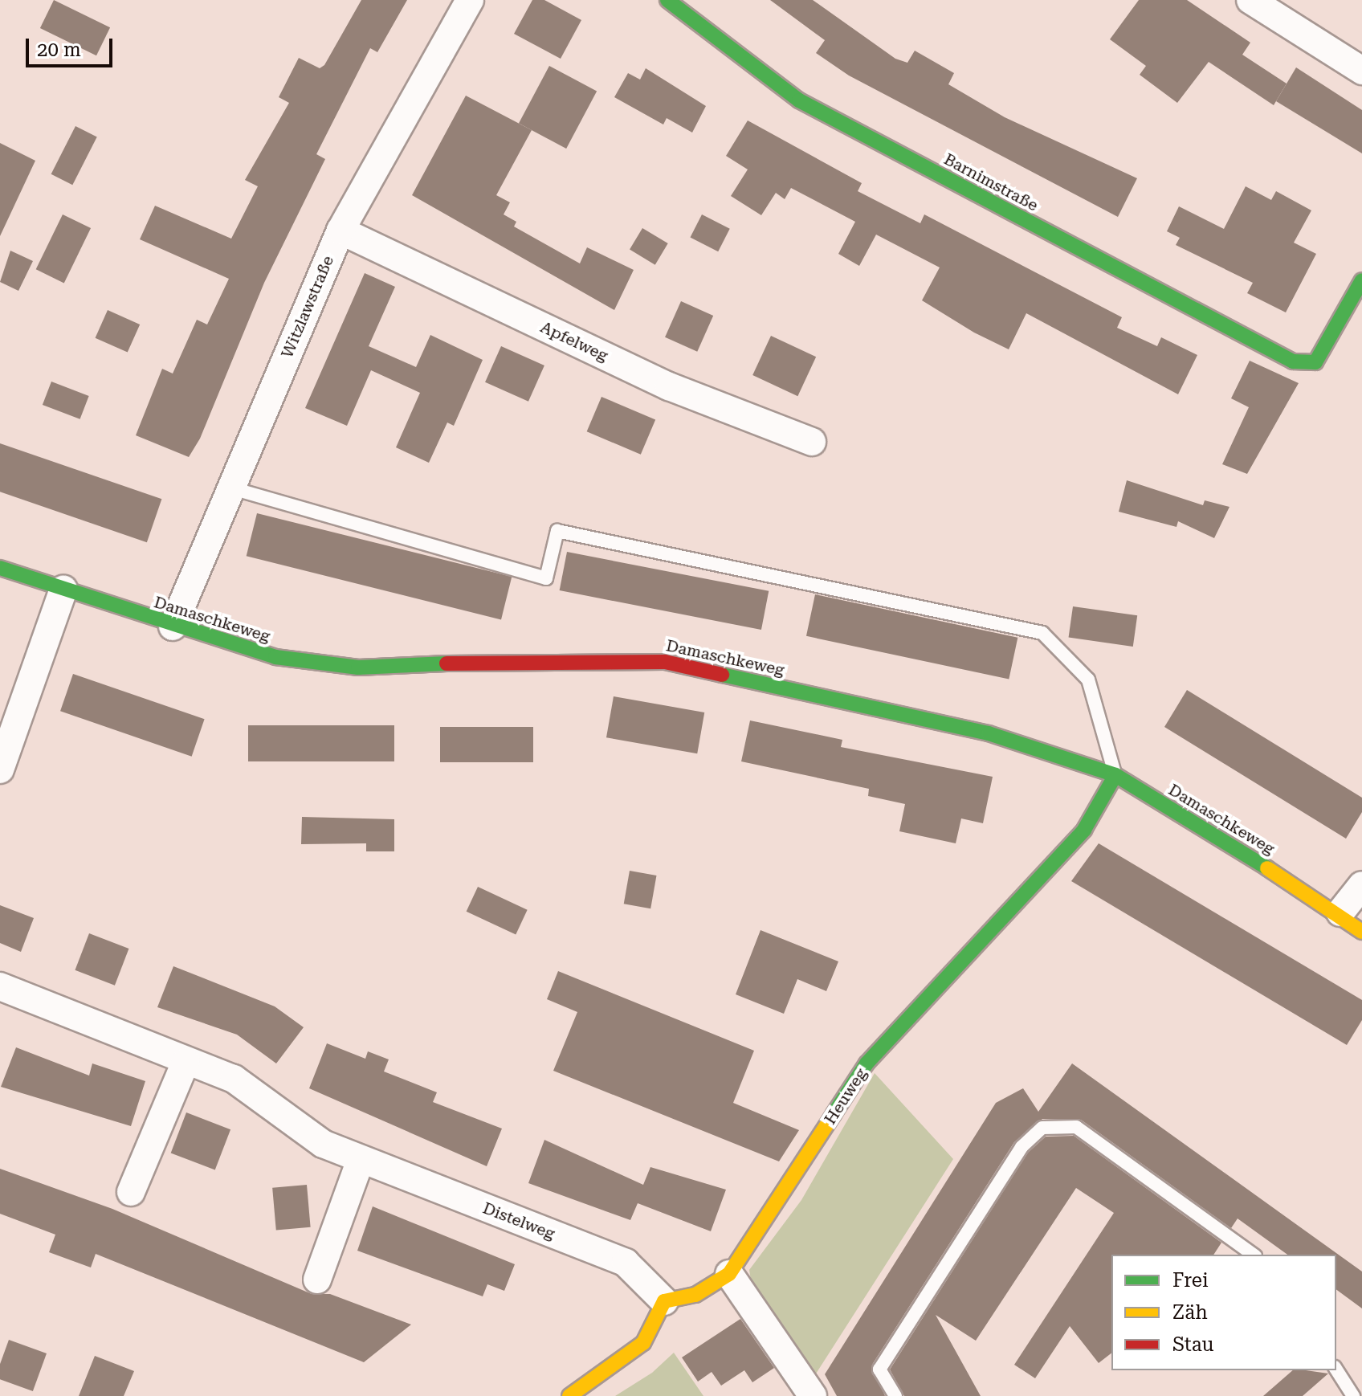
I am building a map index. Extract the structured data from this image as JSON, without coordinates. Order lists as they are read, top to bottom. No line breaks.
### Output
{"streets":{"street":["Barnimstraße","Witzlawstraße","Apfelweg","Damaschkeweg","Heuweg","Distelweg"]},"crossings":[["Witzlawstraße","Apfelweg"],["Witzlawstraße","Damaschkeweg"],["Damaschkeweg","Heuweg"],["Heuweg","Distelweg"]],"legend":["Frei","Zäh","Stau"],"scale_bar":"20 m"}
